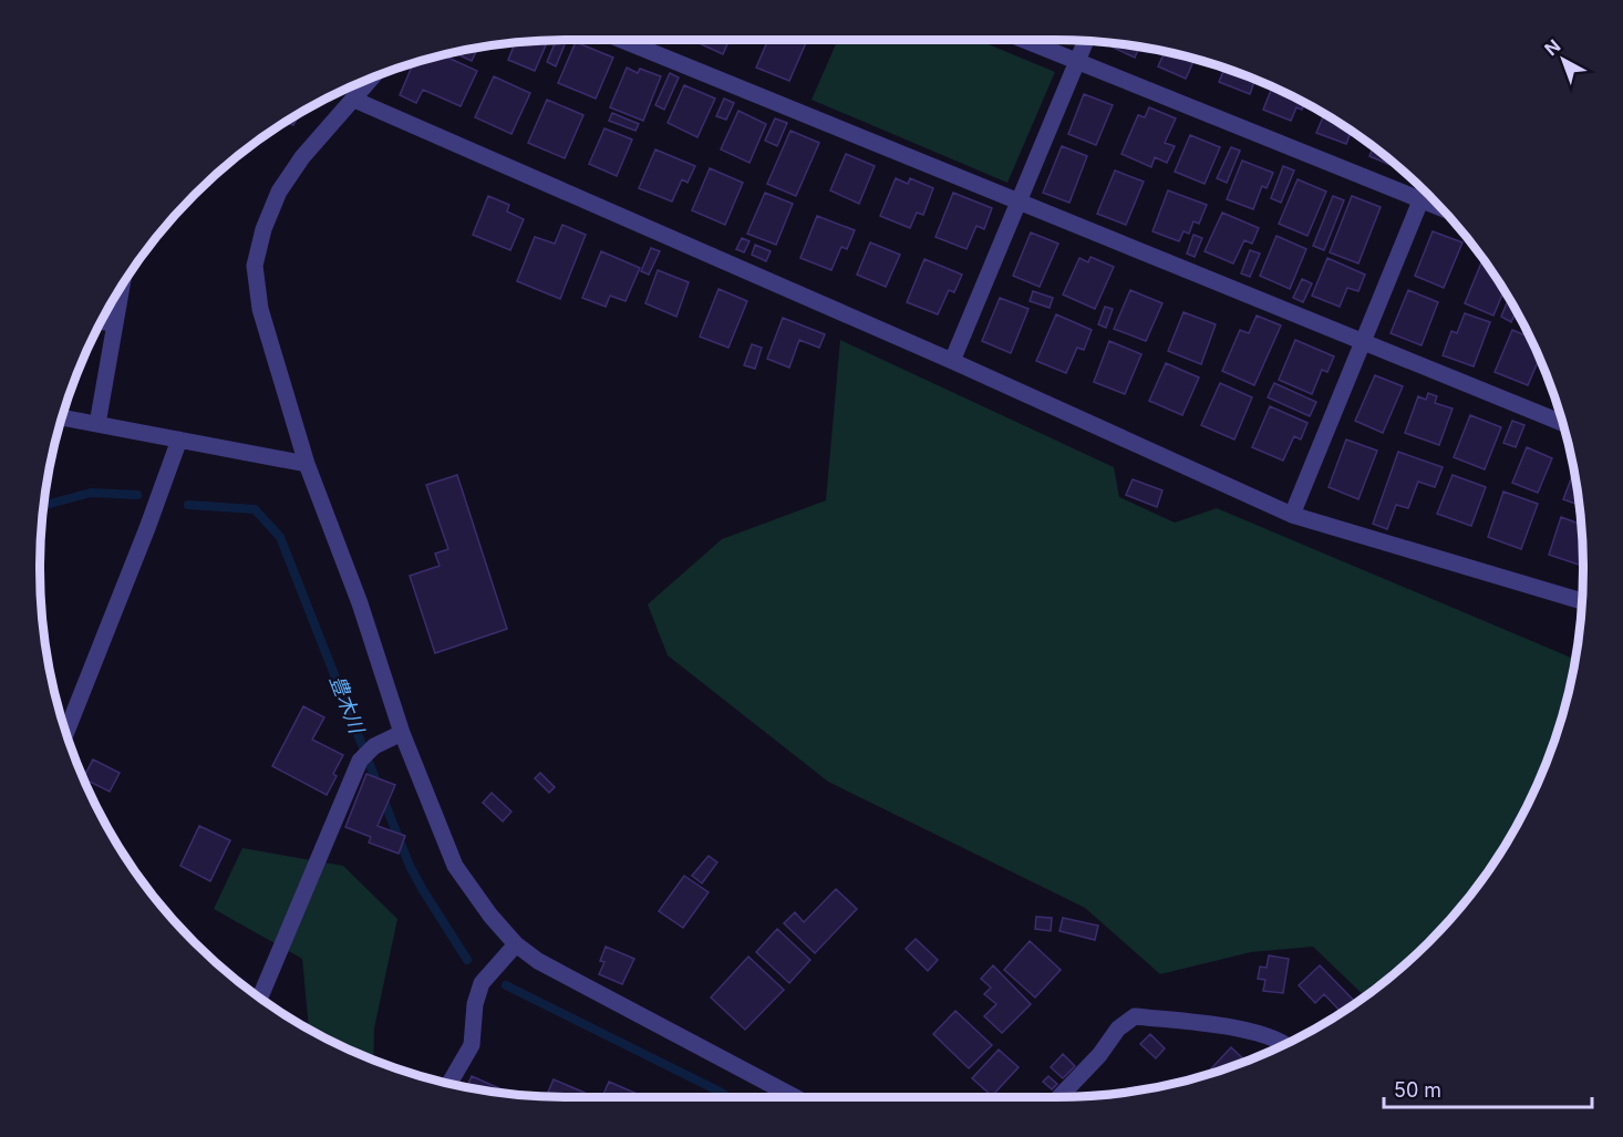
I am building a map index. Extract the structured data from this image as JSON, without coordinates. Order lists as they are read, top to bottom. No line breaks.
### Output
{"water":["豊木川"],"scale_bar":"50 m","north":"top left"}
